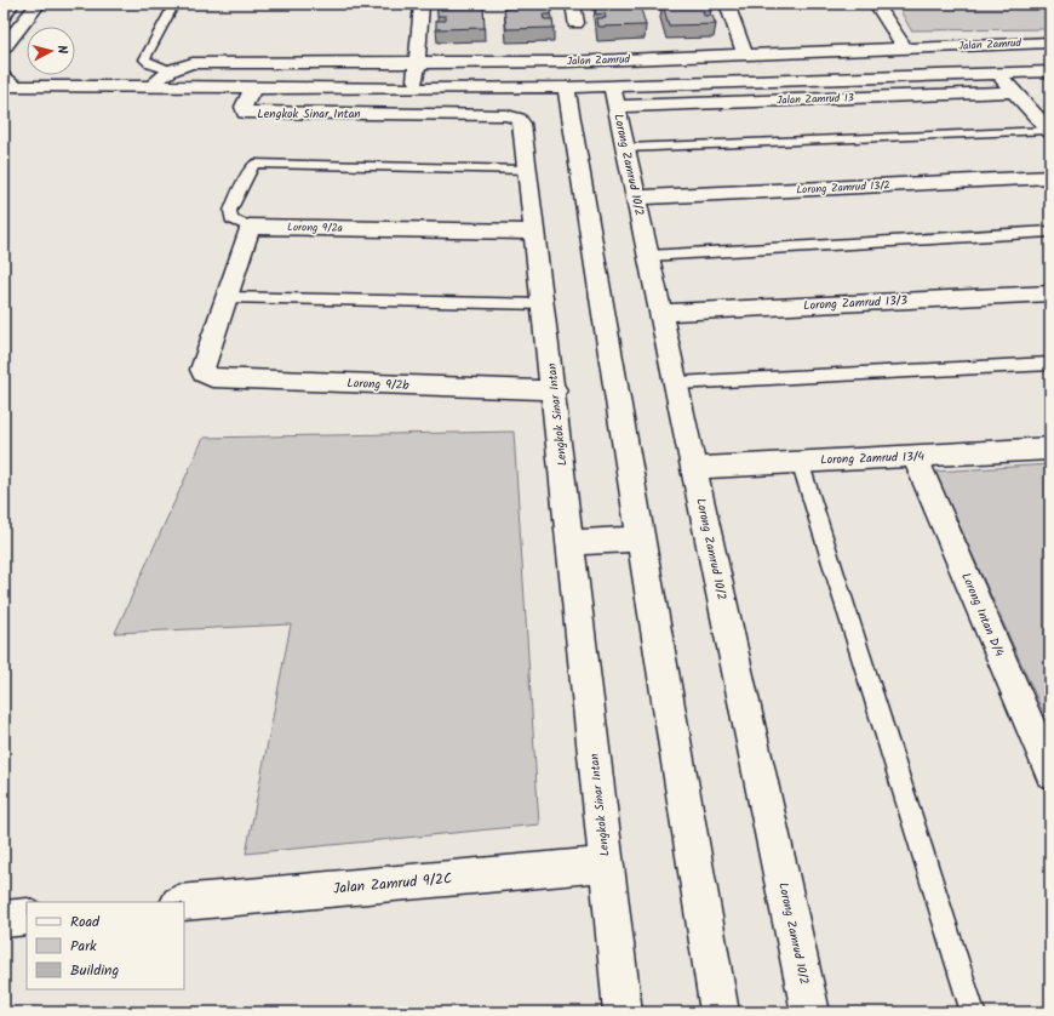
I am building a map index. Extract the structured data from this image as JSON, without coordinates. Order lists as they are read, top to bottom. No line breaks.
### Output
{"streets":{"street":["Jalan Zamrud","Jalan Zamrud 13","Lengkok Sinar Intan","Lorong Zamrud 10/2","Lorong Zamrud 13/2","Lorong 9/2a","Lorong Zamrud 13/3","Lorong 9/2b","Lorong Zamrud 13/4","Lorong Intan D/4","Jalan Zamrud 9/2C"]},"crossings":[["Jalan Zamrud","Lengkok Sinar Intan"],["Jalan Zamrud 13","Lorong Zamrud 10/2"],["Lengkok Sinar Intan","Lorong 9/2a"],["Lengkok Sinar Intan","Lorong 9/2b"],["Lengkok Sinar Intan","Jalan Zamrud 9/2C"],["Lorong Zamrud 10/2","Lorong Zamrud 13/2"],["Lorong Zamrud 10/2","Lorong Zamrud 13/3"],["Lorong Zamrud 10/2","Lorong Zamrud 13/4"],["Lorong Zamrud 13/4","Lorong Intan D/4"]],"legend":["Road","Park","Building"],"north":"right"}
